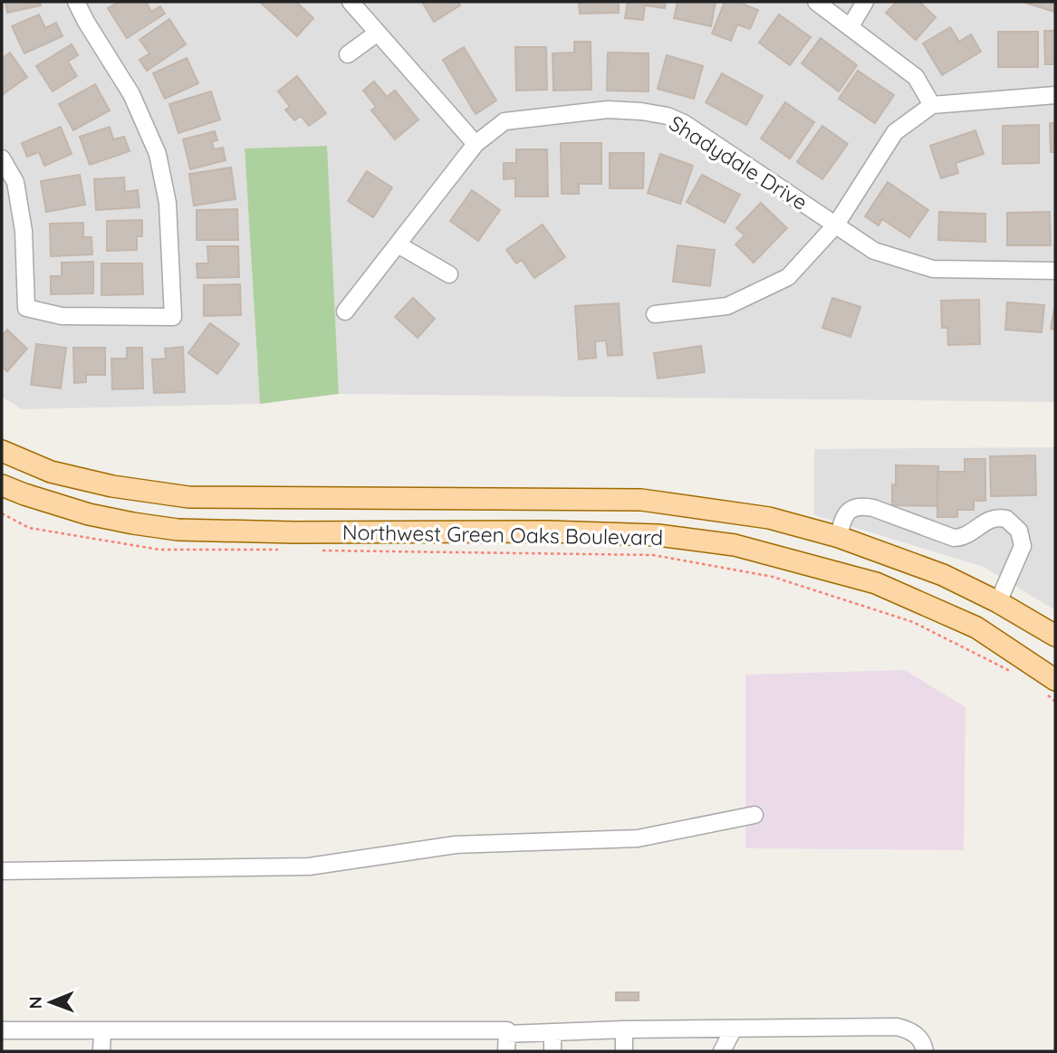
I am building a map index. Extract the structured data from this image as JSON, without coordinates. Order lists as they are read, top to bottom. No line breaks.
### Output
{"streets":{"main road":["Northwest Green Oaks Boulevard"],"street":["Shadydale Drive"]},"north":"left"}
